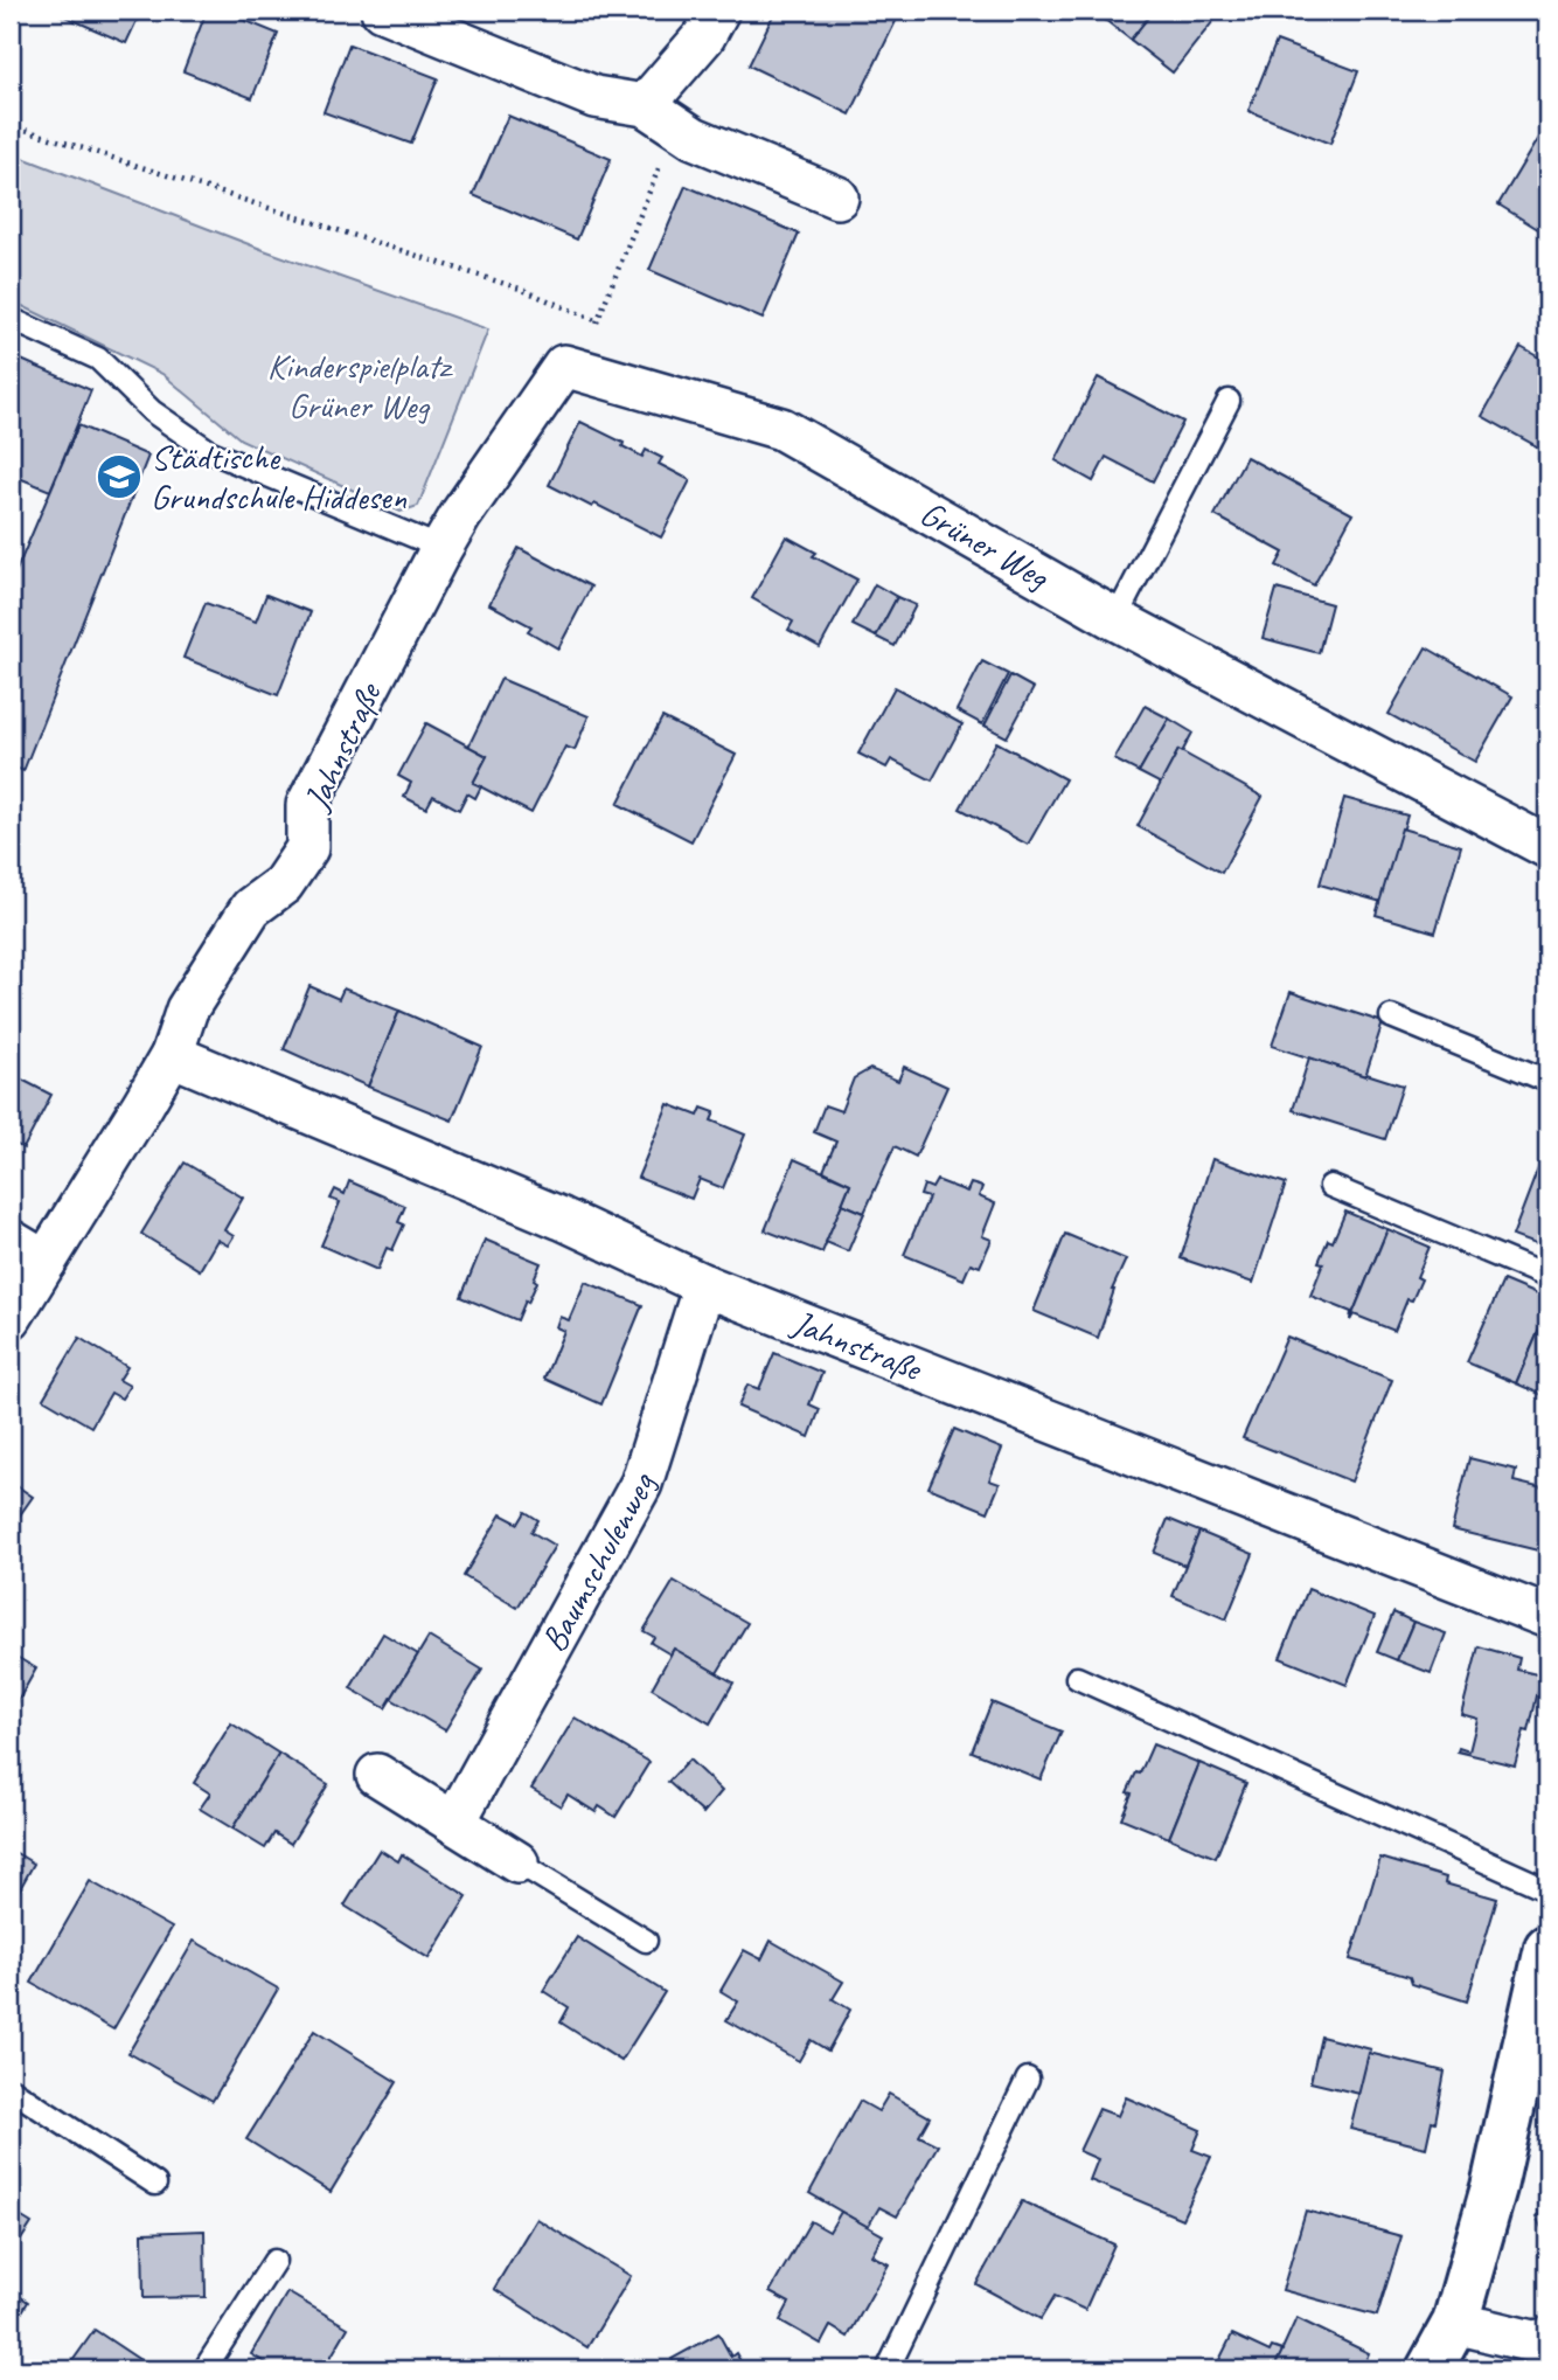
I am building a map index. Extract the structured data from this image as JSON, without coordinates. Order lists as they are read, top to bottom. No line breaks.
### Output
{"streets":{"street":["Grüner Weg","Jahnstraße","Baumschulenweg"]},"crossings":[["Jahnstraße","Baumschulenweg"]],"parks":["Kinderspielplatz Grüner Weg"],"places":{"school or university":["Städtische Grundschule Hiddesen"]}}
